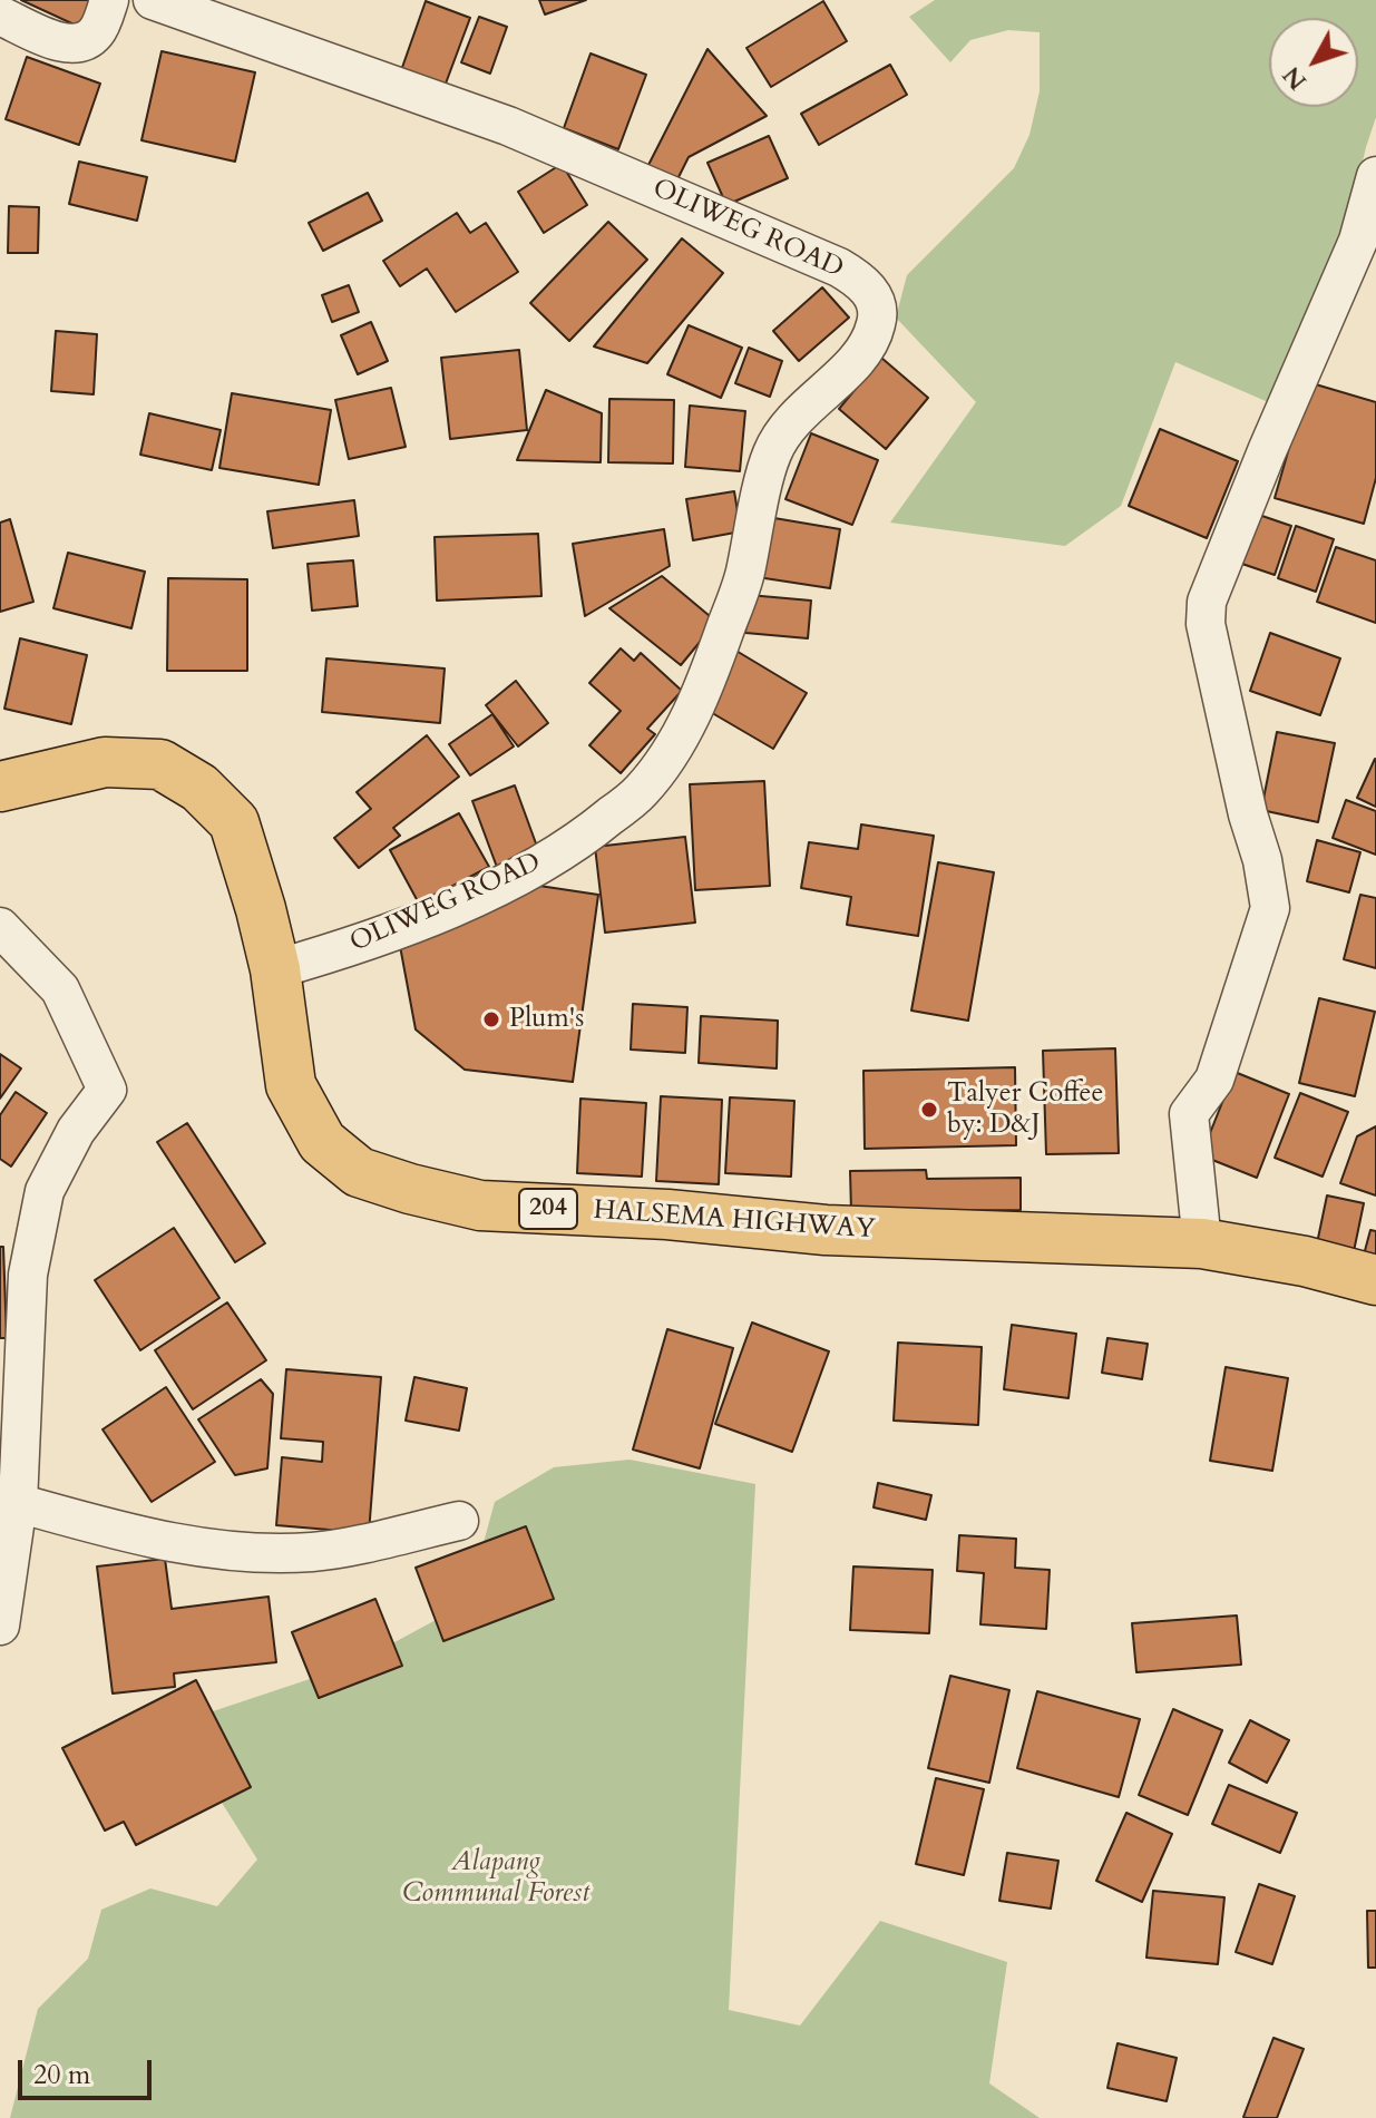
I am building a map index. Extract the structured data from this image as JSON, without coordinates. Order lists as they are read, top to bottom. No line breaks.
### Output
{"streets":{"highway":["204","HALSEMA HIGHWAY"],"street":["OLIWEG ROAD"]},"crossings":[["OLIWEG ROAD","HALSEMA HIGHWAY"]],"parks":["Alapang Communal Forest"],"places":["Plum's","Talyer Coffee by: D&J"],"scale_bar":"20 m","north":"bottom left"}
